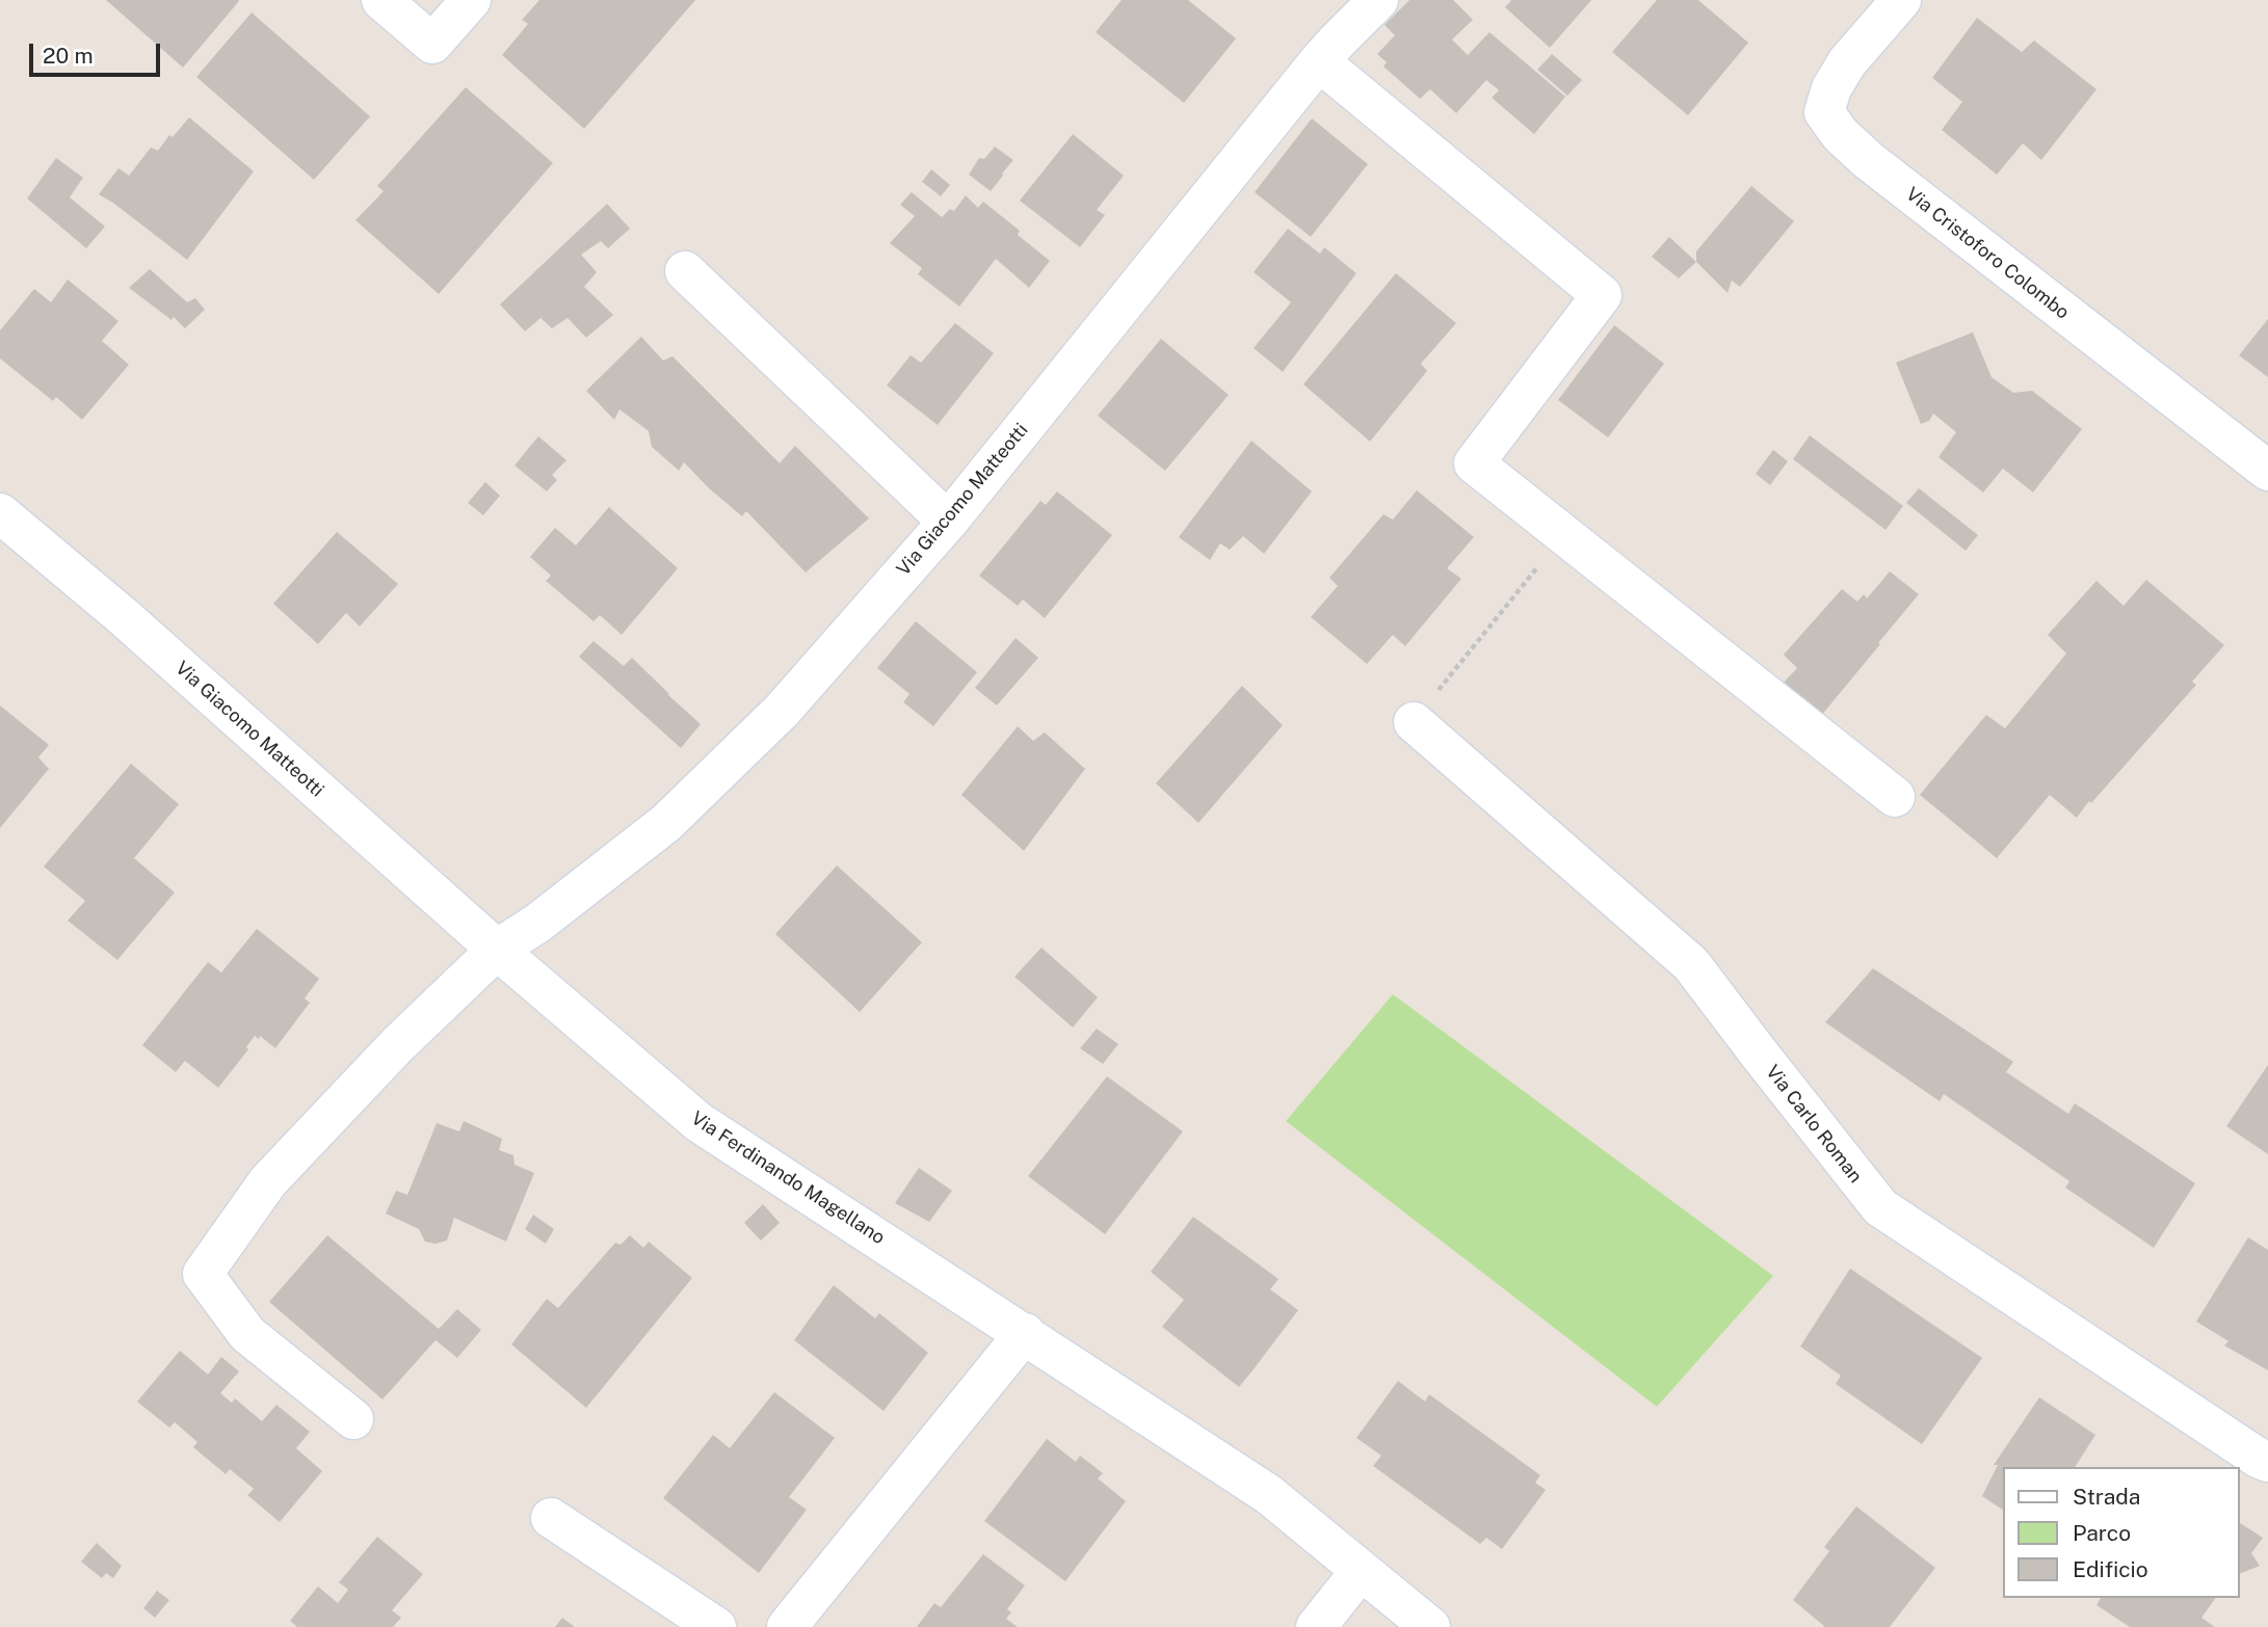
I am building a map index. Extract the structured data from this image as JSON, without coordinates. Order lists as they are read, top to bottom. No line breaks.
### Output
{"streets":{"street":["Via Cristoforo Colombo","Via Giacomo Matteotti","Via Carlo Roman","Via Ferdinando Magellano"]},"crossings":[["Via Giacomo Matteotti","Via Ferdinando Magellano"]],"legend":["Strada","Parco","Edificio"],"scale_bar":"20 m"}
